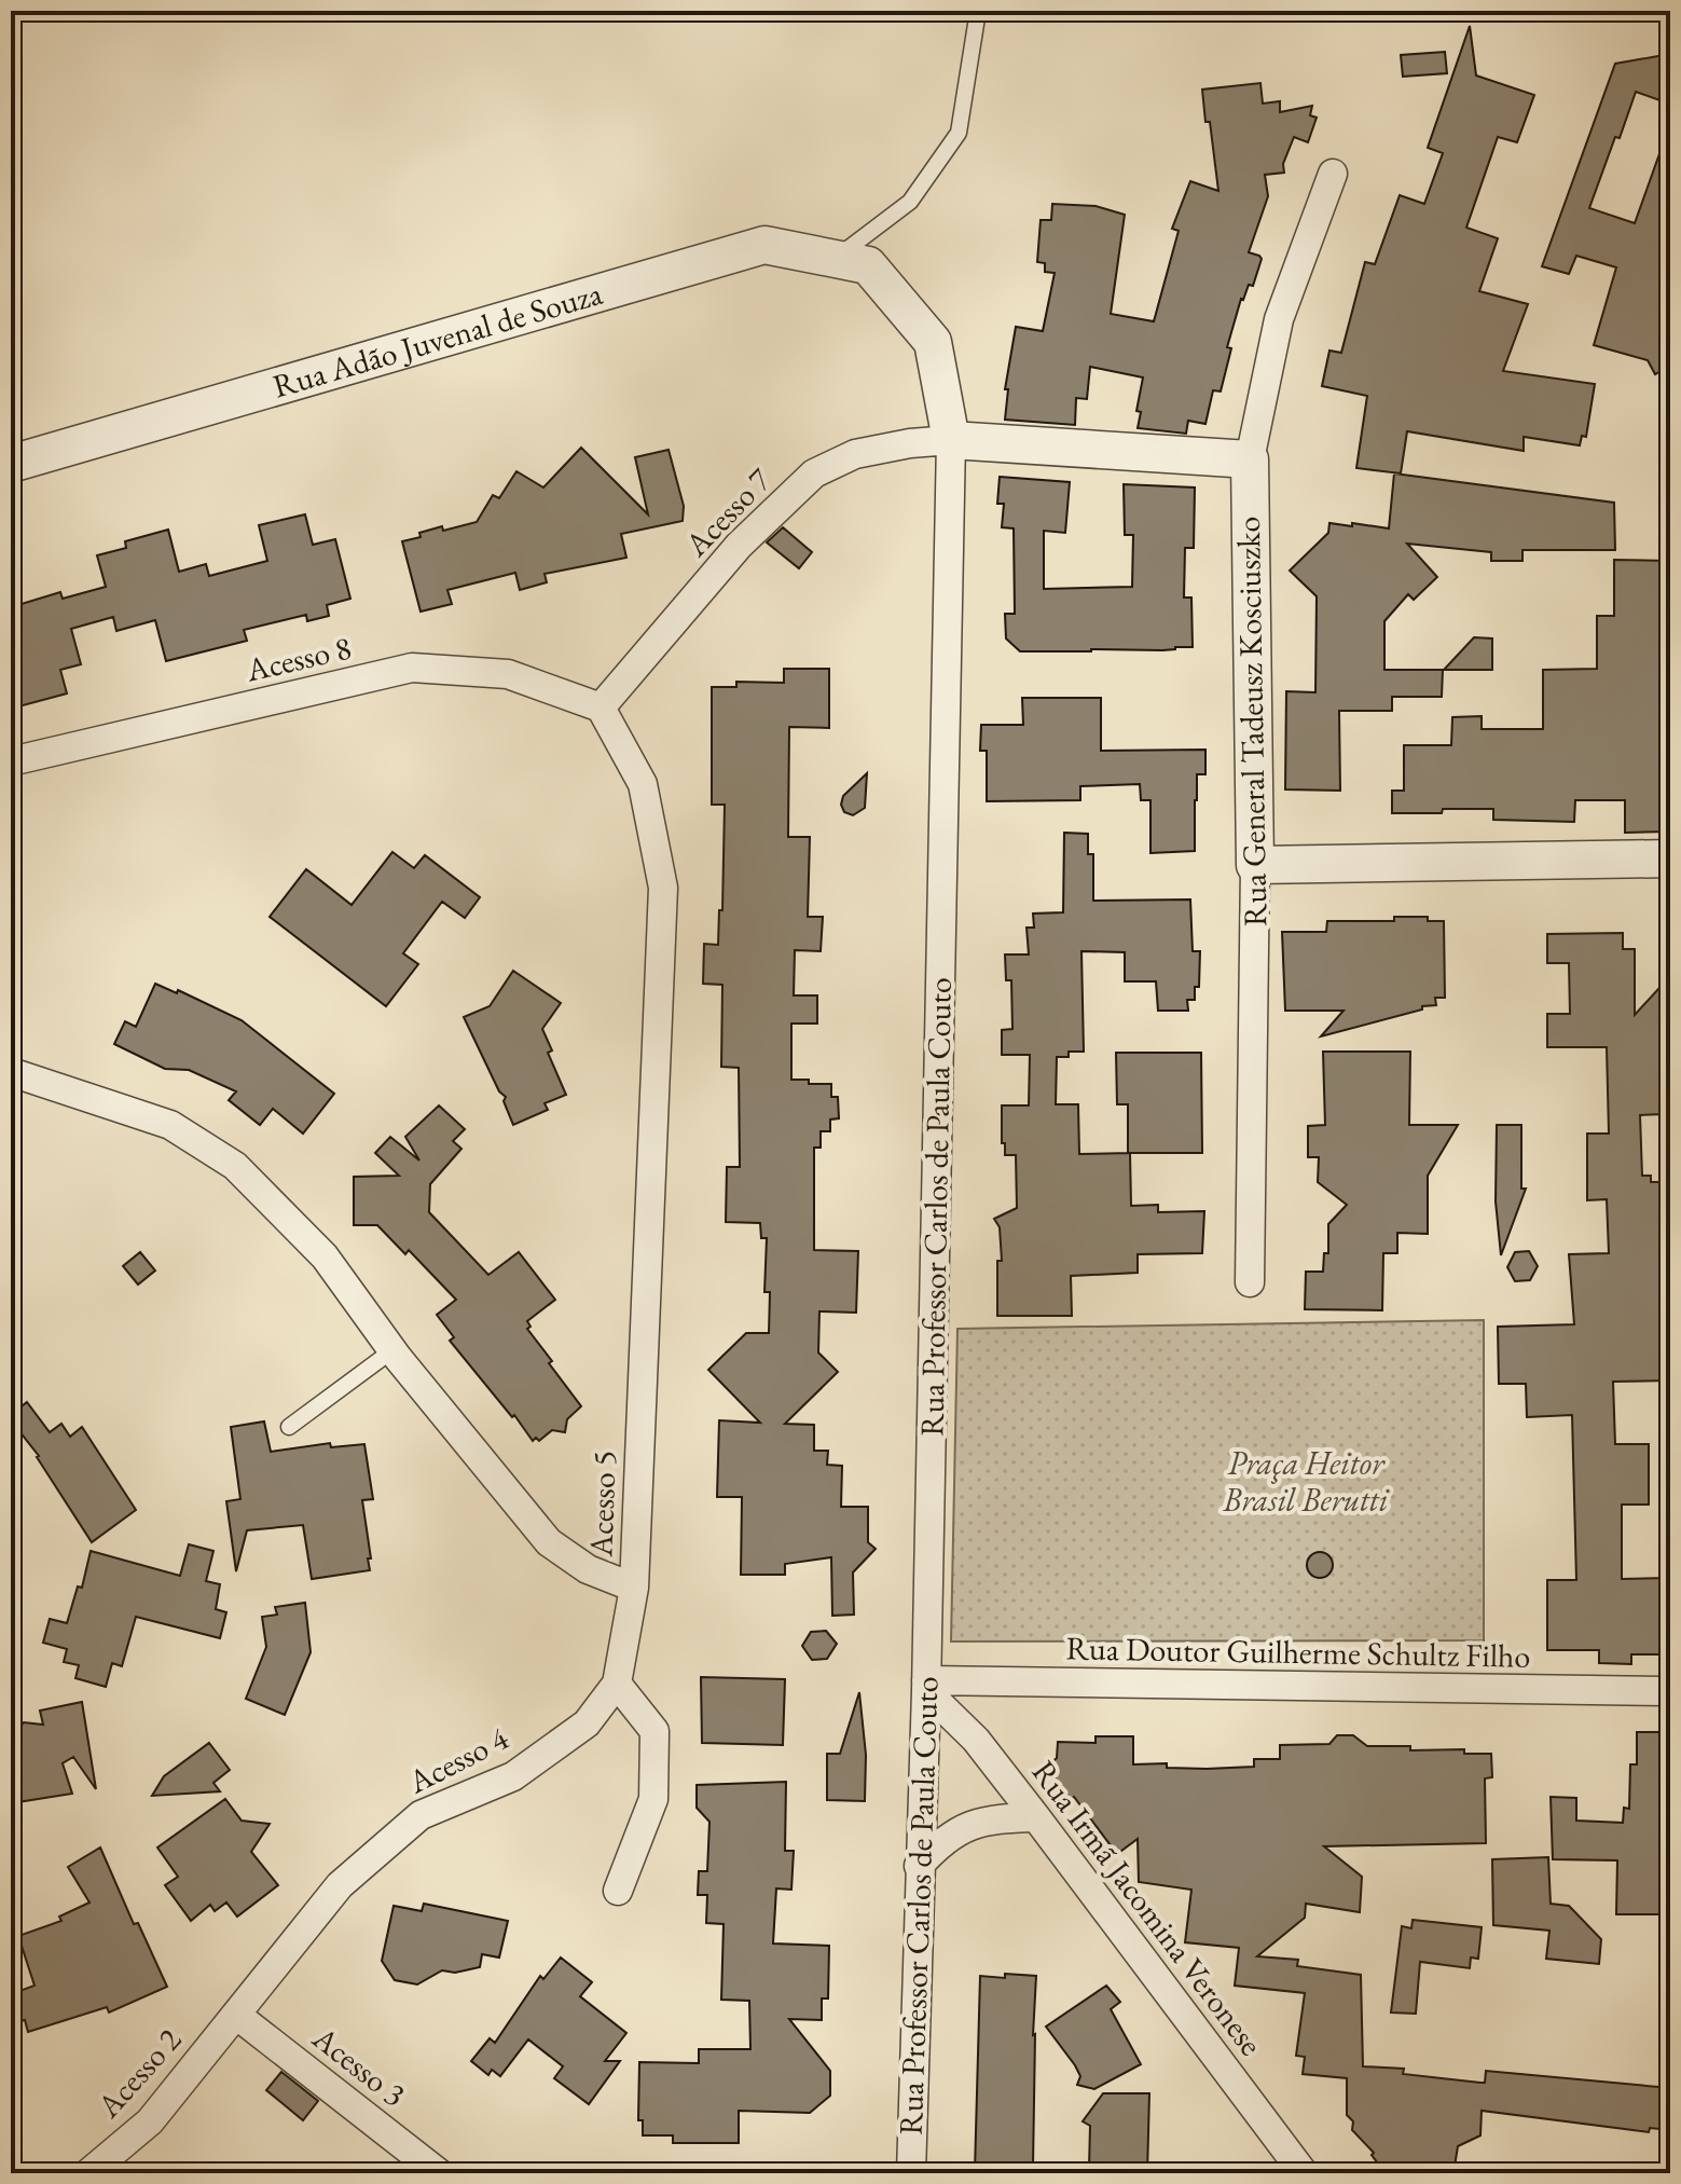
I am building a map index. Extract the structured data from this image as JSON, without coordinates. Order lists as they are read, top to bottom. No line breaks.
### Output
{"streets":{"street":["Rua Adão Juvenal de Souza","Acesso 7","Acesso 8","Rua General Tadeusz Kosciuszko","Rua Professor Carlos de Paula Couto","Acesso 5","Rua Doutor Guilherme Schultz Filho","Acesso 4","Rua Irmã Jacomina Veronese","Acesso 3","Acesso 2"]},"crossings":[["Rua Adão Juvenal de Souza","Rua Professor Carlos de Paula Couto"],["Acesso 7","Acesso 8"],["Acesso 7","Rua Professor Carlos de Paula Couto"],["Acesso 7","Acesso 5"],["Acesso 8","Acesso 5"],["Rua Professor Carlos de Paula Couto","Rua Doutor Guilherme Schultz Filho"],["Rua Professor Carlos de Paula Couto","Rua Irmã Jacomina Veronese"],["Acesso 5","Acesso 4"],["Rua Doutor Guilherme Schultz Filho","Rua Irmã Jacomina Veronese"],["Acesso 4","Acesso 3"],["Acesso 4","Acesso 2"],["Acesso 3","Acesso 2"]],"parks":["Praça Heitor Brasil Berutti"]}
